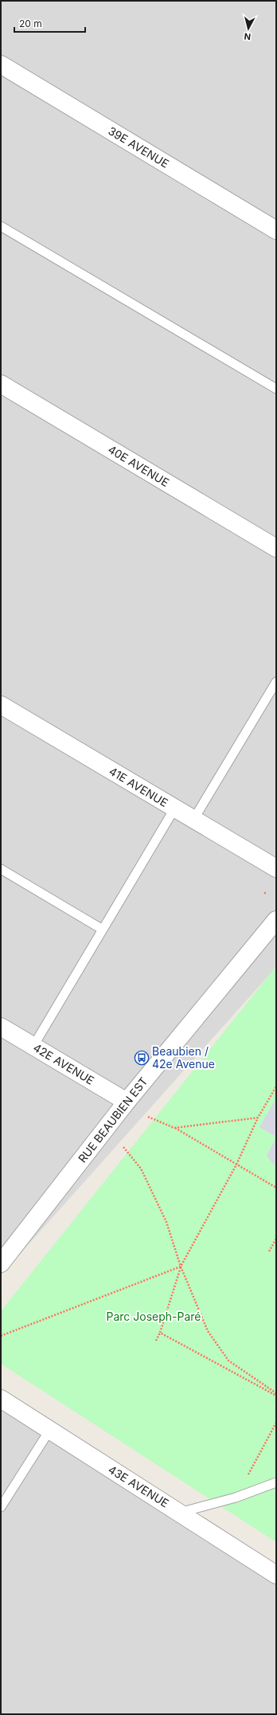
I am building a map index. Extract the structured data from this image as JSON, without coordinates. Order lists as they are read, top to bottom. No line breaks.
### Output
{"streets":{"street":["39E AVENUE","40E AVENUE","41E AVENUE","42E AVENUE","RUE BEAUBIEN EST","43E AVENUE"]},"crossings":[["42E AVENUE","RUE BEAUBIEN EST"]],"parks":["Parc Joseph-Paré"],"places":{"bus stop":["Beaubien / 42e Avenue"]},"scale_bar":"20 m","north":"bottom"}
